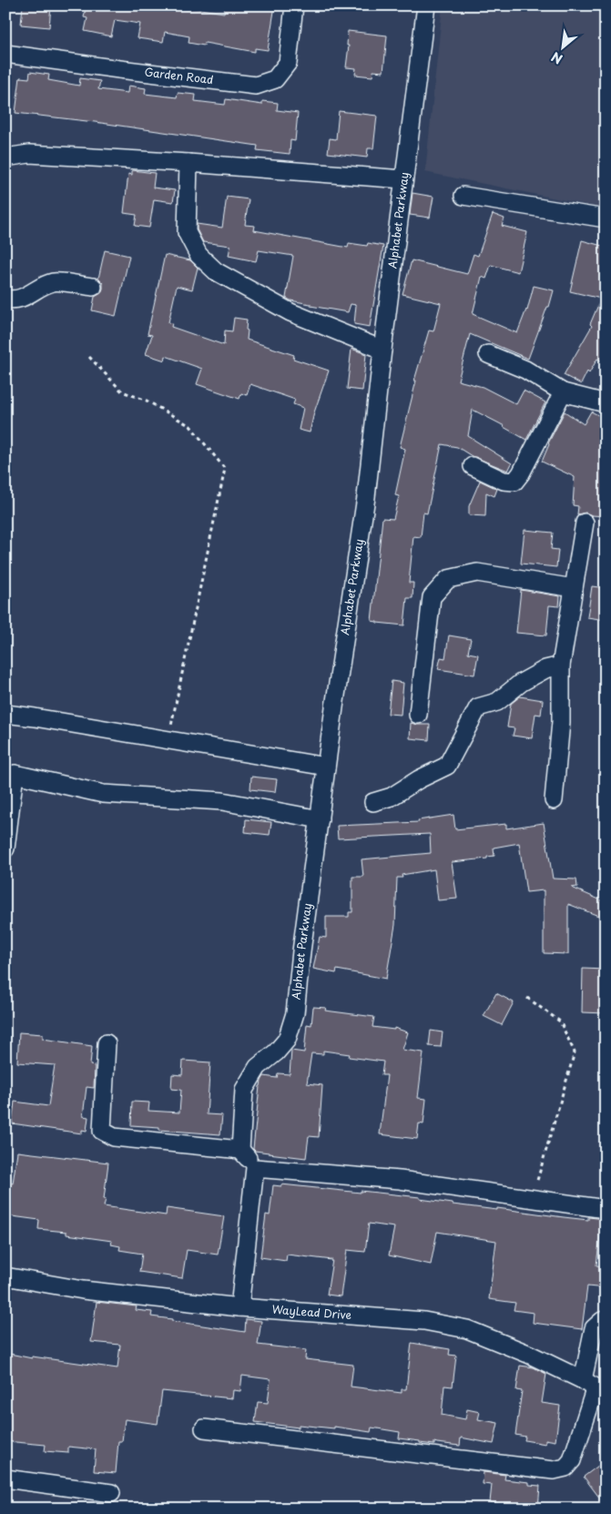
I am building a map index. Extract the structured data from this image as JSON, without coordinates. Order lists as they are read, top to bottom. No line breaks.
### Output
{"streets":{"street":["Garden Road","Alphabet Parkway","WayLead Drive"]},"north":"bottom left"}
